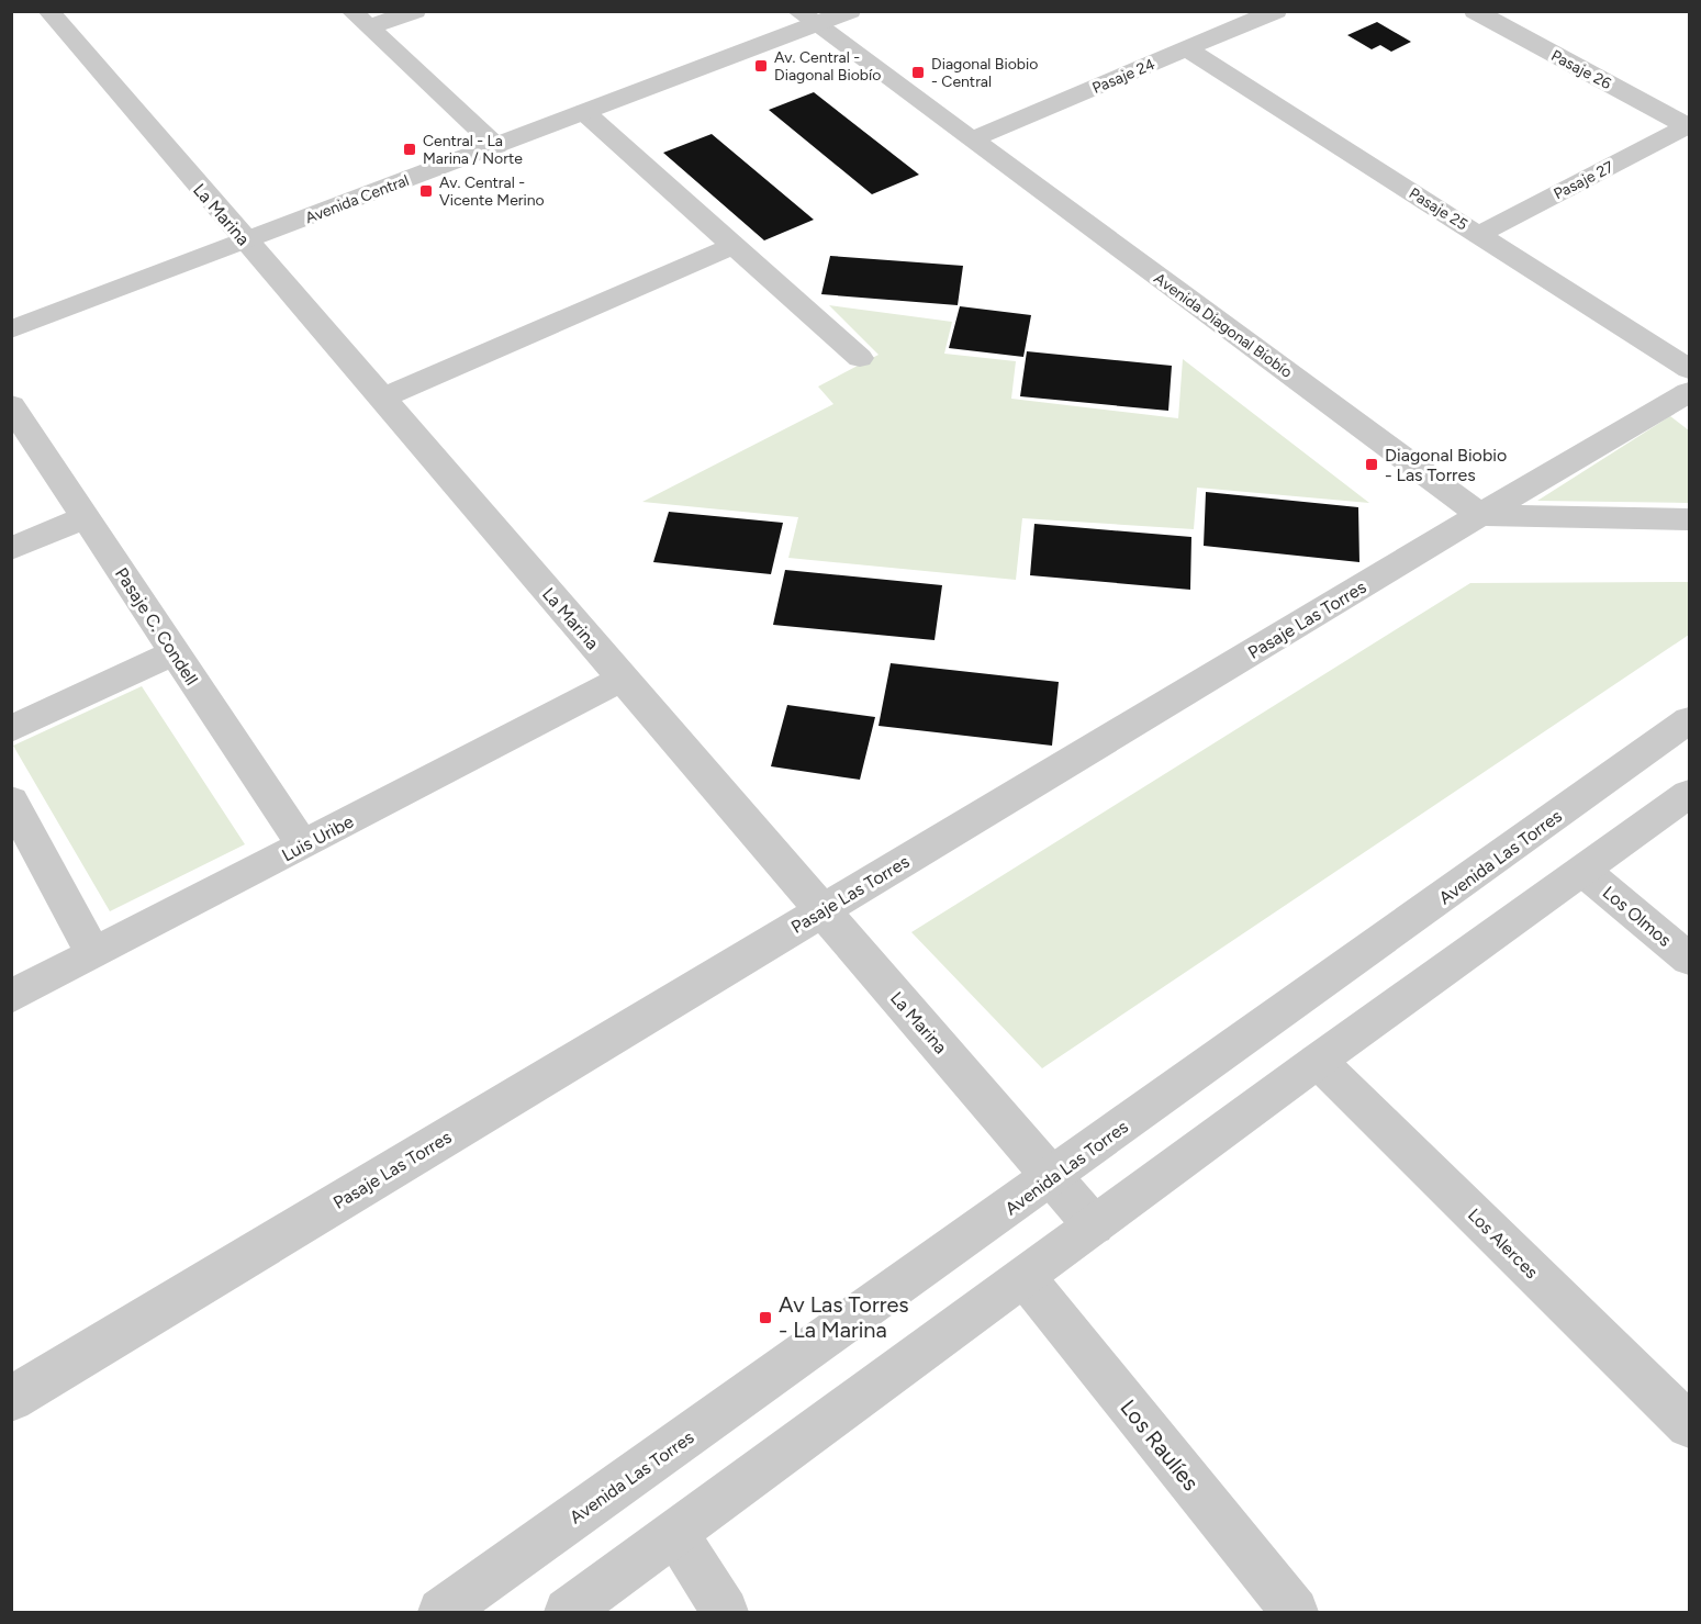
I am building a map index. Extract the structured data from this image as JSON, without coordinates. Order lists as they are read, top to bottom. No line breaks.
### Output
{"streets":{"street":["Pasaje 26","Pasaje 24","Pasaje 27","Avenida Central","Pasaje 25","La Marina","Avenida Diagonal Biobío","Pasaje Las Torres","Pasaje C. Condell","Luis Uribe","Avenida Las Torres","Los Olmos","Los Alerces","Los Raulíes"]},"crossings":[["Pasaje 26","Pasaje 27"],["Pasaje 24","Pasaje 25"],["Pasaje 24","Avenida Diagonal Biobío"],["Pasaje 27","Pasaje 25"],["Avenida Central","La Marina"],["Avenida Central","Avenida Diagonal Biobío"],["La Marina","Pasaje Las Torres"],["La Marina","Luis Uribe"],["La Marina","Avenida Las Torres"],["Avenida Diagonal Biobío","Pasaje Las Torres"],["Pasaje C. Condell","Luis Uribe"]],"places":{"transit":["Av. Central - Diagonal Biobío","Diagonal Biobio - Central","Central - La Marina / Norte","Av. Central - Vicente Merino","Diagonal Biobio - Las Torres","Av Las Torres - La Marina"]}}
